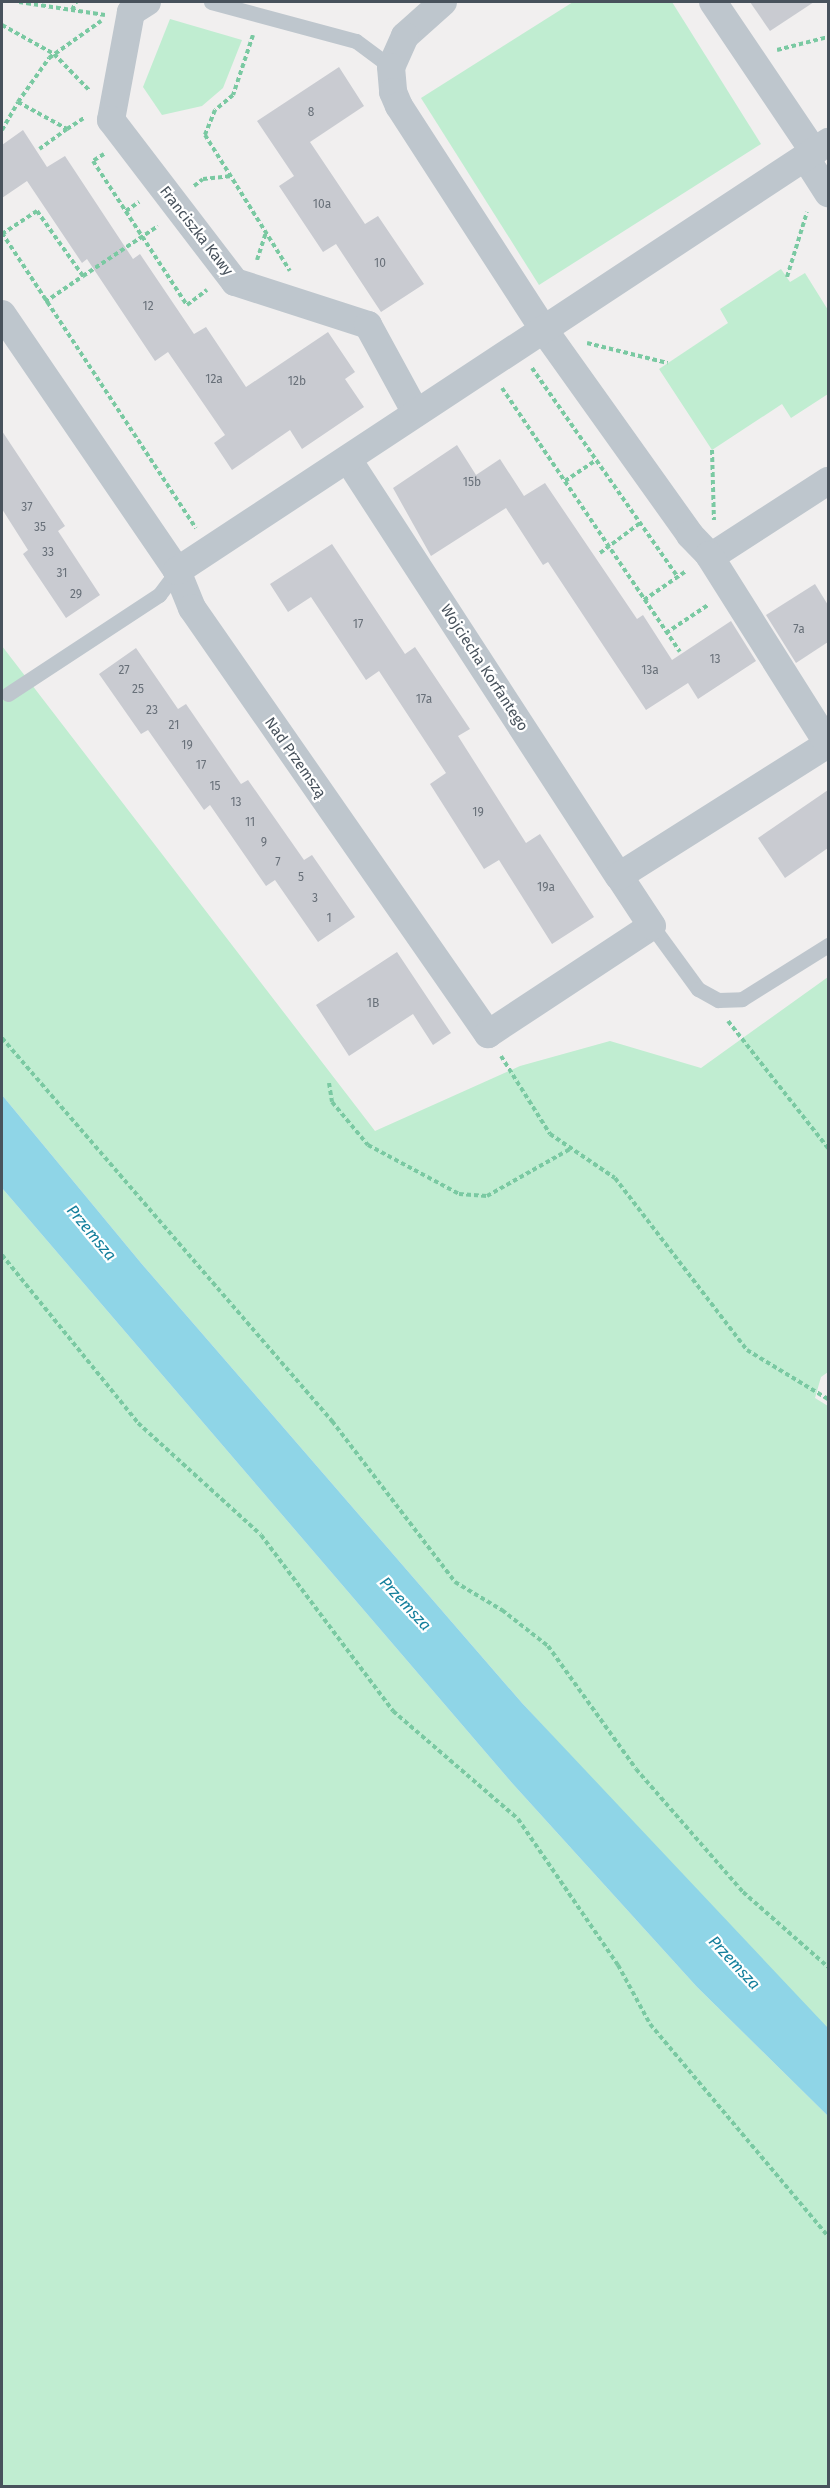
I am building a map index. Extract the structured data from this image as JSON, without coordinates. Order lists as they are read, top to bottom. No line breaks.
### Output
{"streets":{"street":["Franciszka Kawy","Wojciecha Korfantego","Nad Przemszą"]},"water":["Przemsza"],"house_numbers":["8","10a","10","12","12a","12b","15b","37","35","33","31","29","17","7a","13","27","13a","25","17a","23","21","19","17","15","13","19","11","9","7","5","19a","3","1","1B"]}
